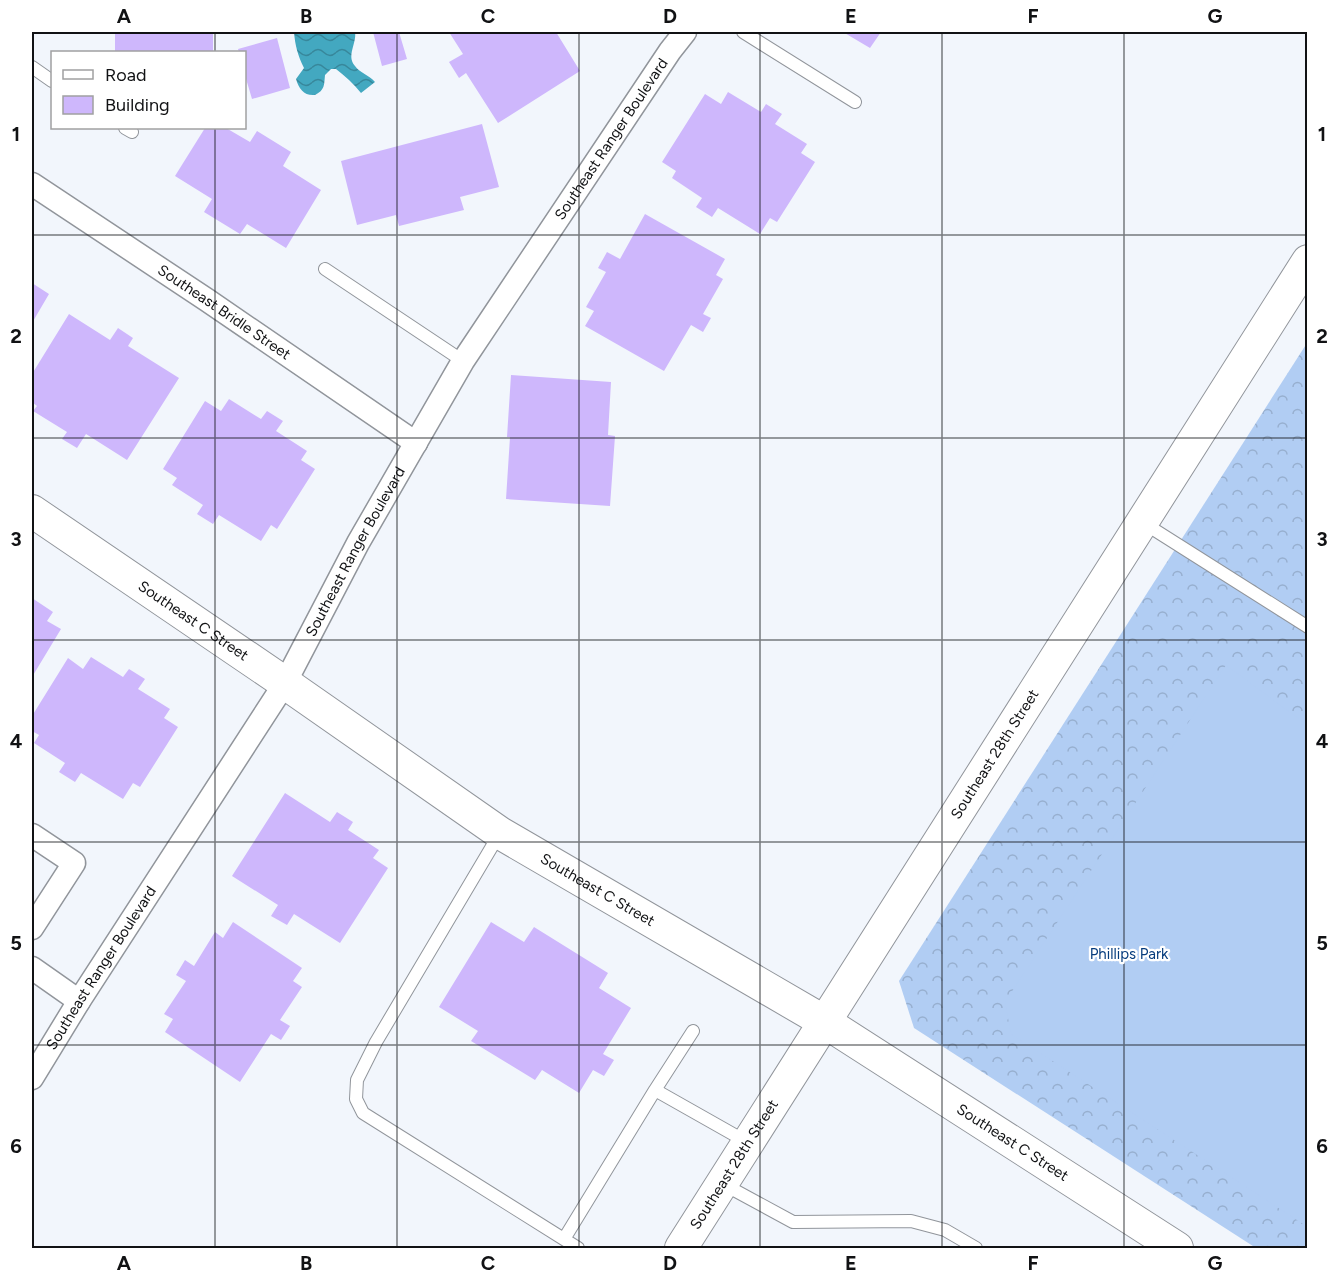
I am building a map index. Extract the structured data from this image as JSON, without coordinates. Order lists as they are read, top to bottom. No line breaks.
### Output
{"streets":{"street":["Southeast Ranger Boulevard","Southeast Bridle Street","Southeast C Street","Southeast 28th Street"]},"crossings":[["Southeast Ranger Boulevard","Southeast Bridle Street"],["Southeast Ranger Boulevard","Southeast C Street"],["Southeast C Street","Southeast 28th Street"]],"parks":["Phillips Park"],"legend":["Road","Building"],"grid":{"columns":["A","B","C","D","E","F","G"],"rows":["1","2","3","4","5","6"]}}
